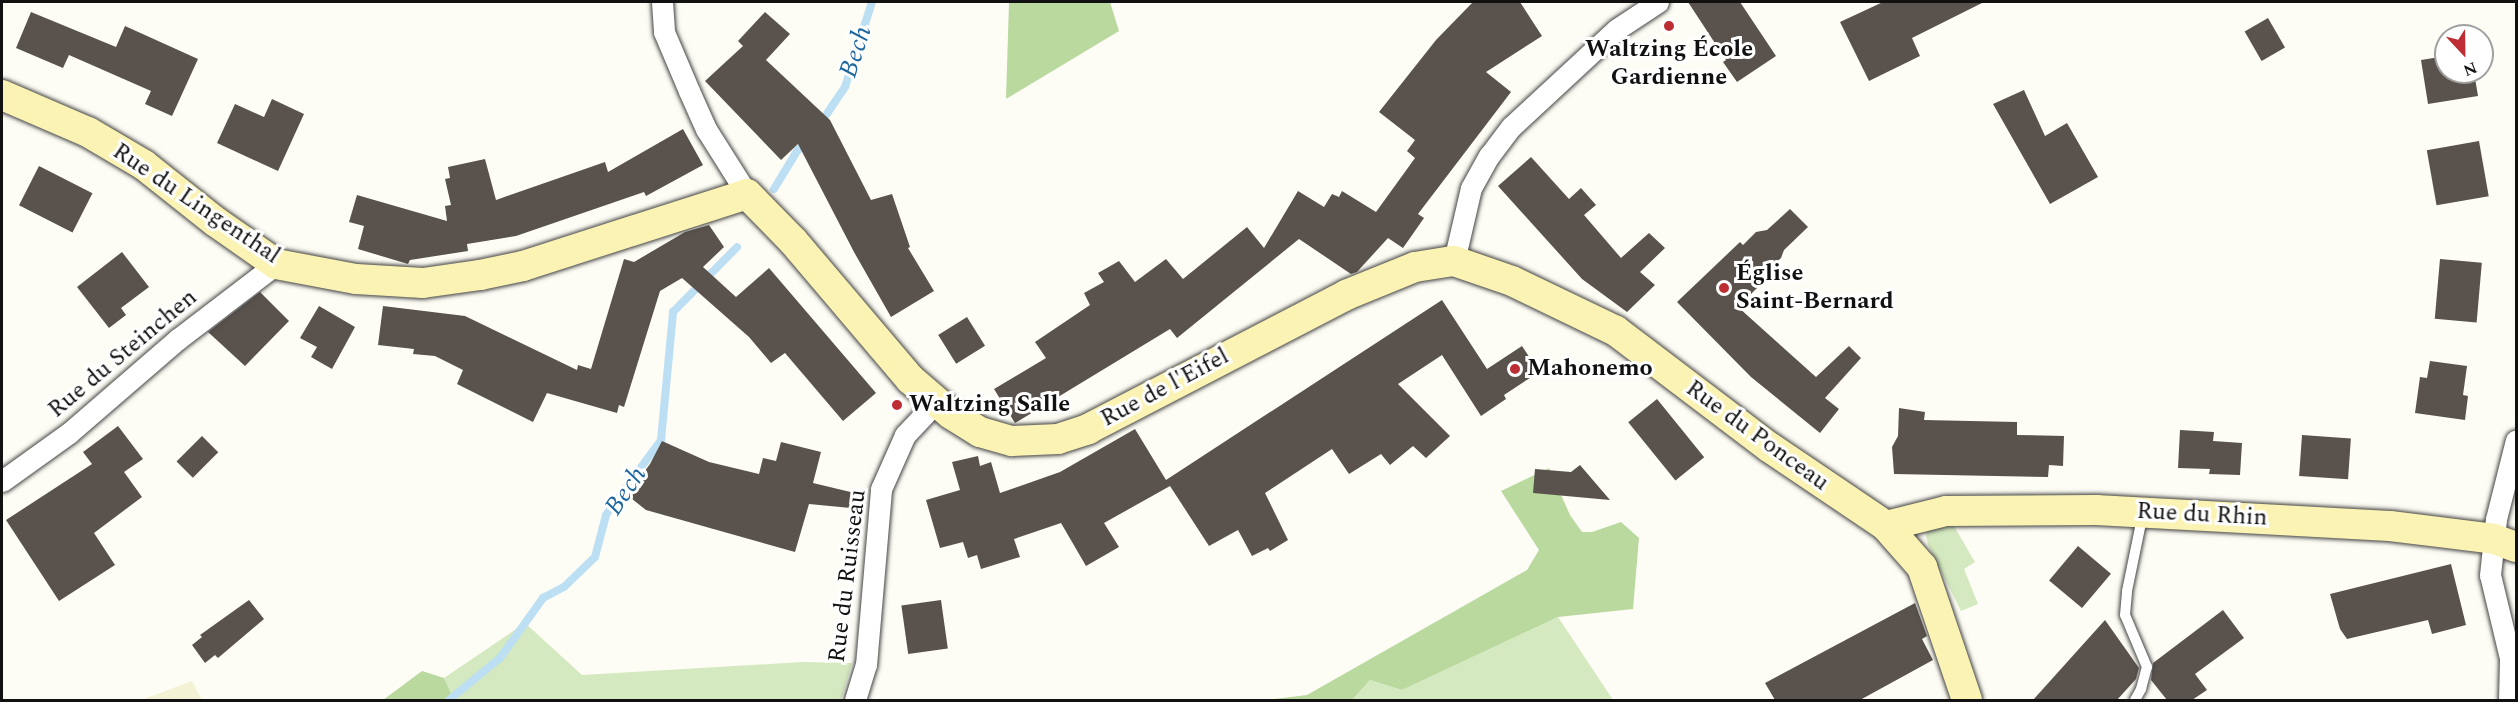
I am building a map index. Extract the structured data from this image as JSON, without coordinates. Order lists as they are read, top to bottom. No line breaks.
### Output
{"streets":{"street":["Rue du Lingenthal","Rue du Steinchen","Rue de l'Eifel","Rue du Ponceau","Rue du Rhin","Rue du Ruisseau"]},"crossings":[["Rue du Lingenthal","Rue du Steinchen"],["Rue du Lingenthal","Rue de l'Eifel"],["Rue de l'Eifel","Rue du Ponceau"],["Rue de l'Eifel","Rue du Ruisseau"],["Rue du Ponceau","Rue du Rhin"]],"water":["Bech"],"places":["Waltzing École Gardienne","Église Saint-Bernard","Mahonemo","Waltzing Salle"],"north":"bottom"}
